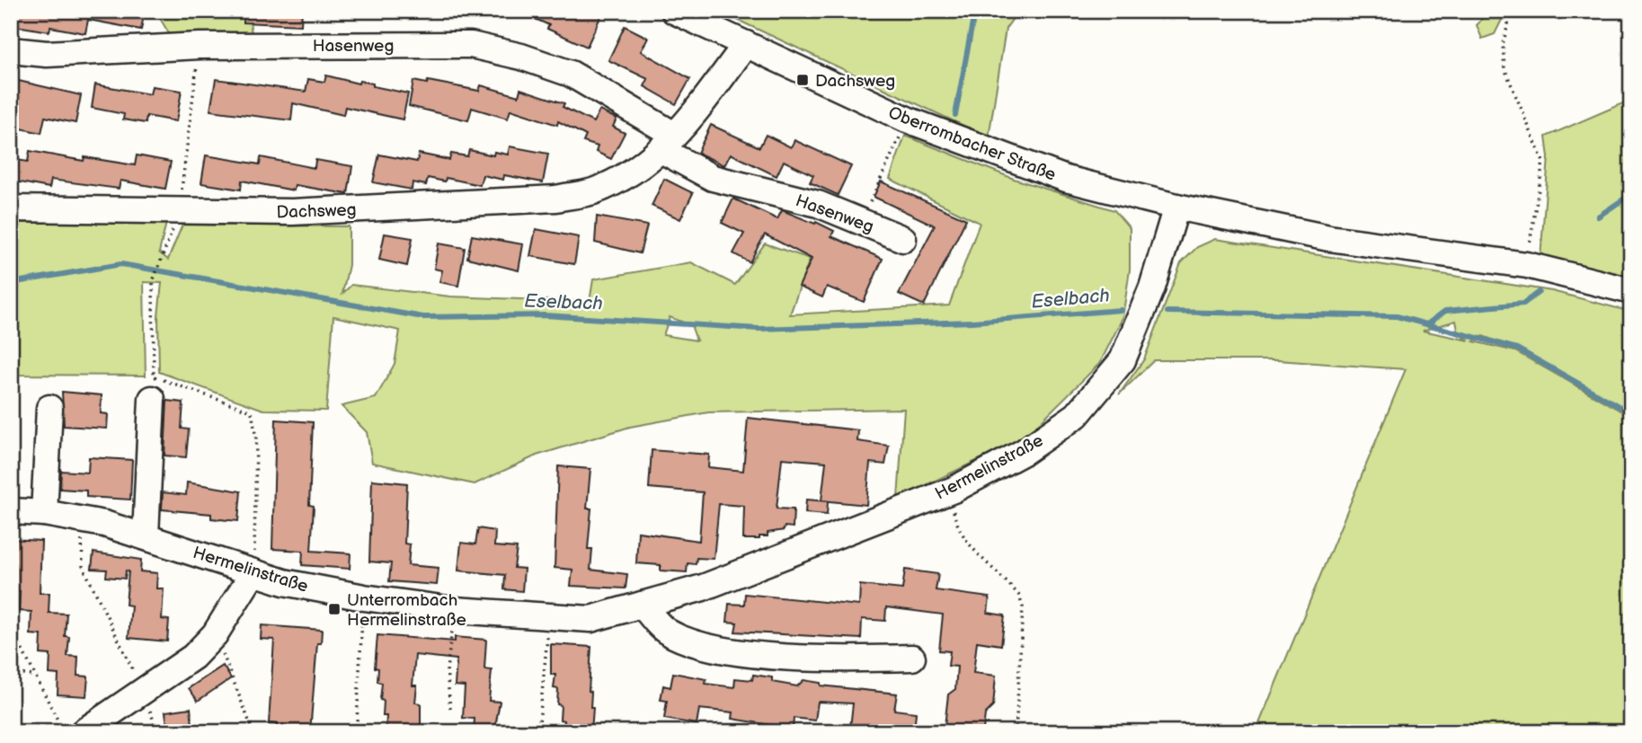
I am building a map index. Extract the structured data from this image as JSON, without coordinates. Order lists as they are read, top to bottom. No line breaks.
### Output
{"streets":{"street":["Hasenweg","Oberrombacher Straße","Dachsweg","Hermelinstraße"]},"crossings":[["Hasenweg","Dachsweg"],["Oberrombacher Straße","Dachsweg"],["Oberrombacher Straße","Hermelinstraße"]],"water":["Eselbach"],"places":{"transit":["Dachsweg","Unterrombach Hermelinstraße"]}}
